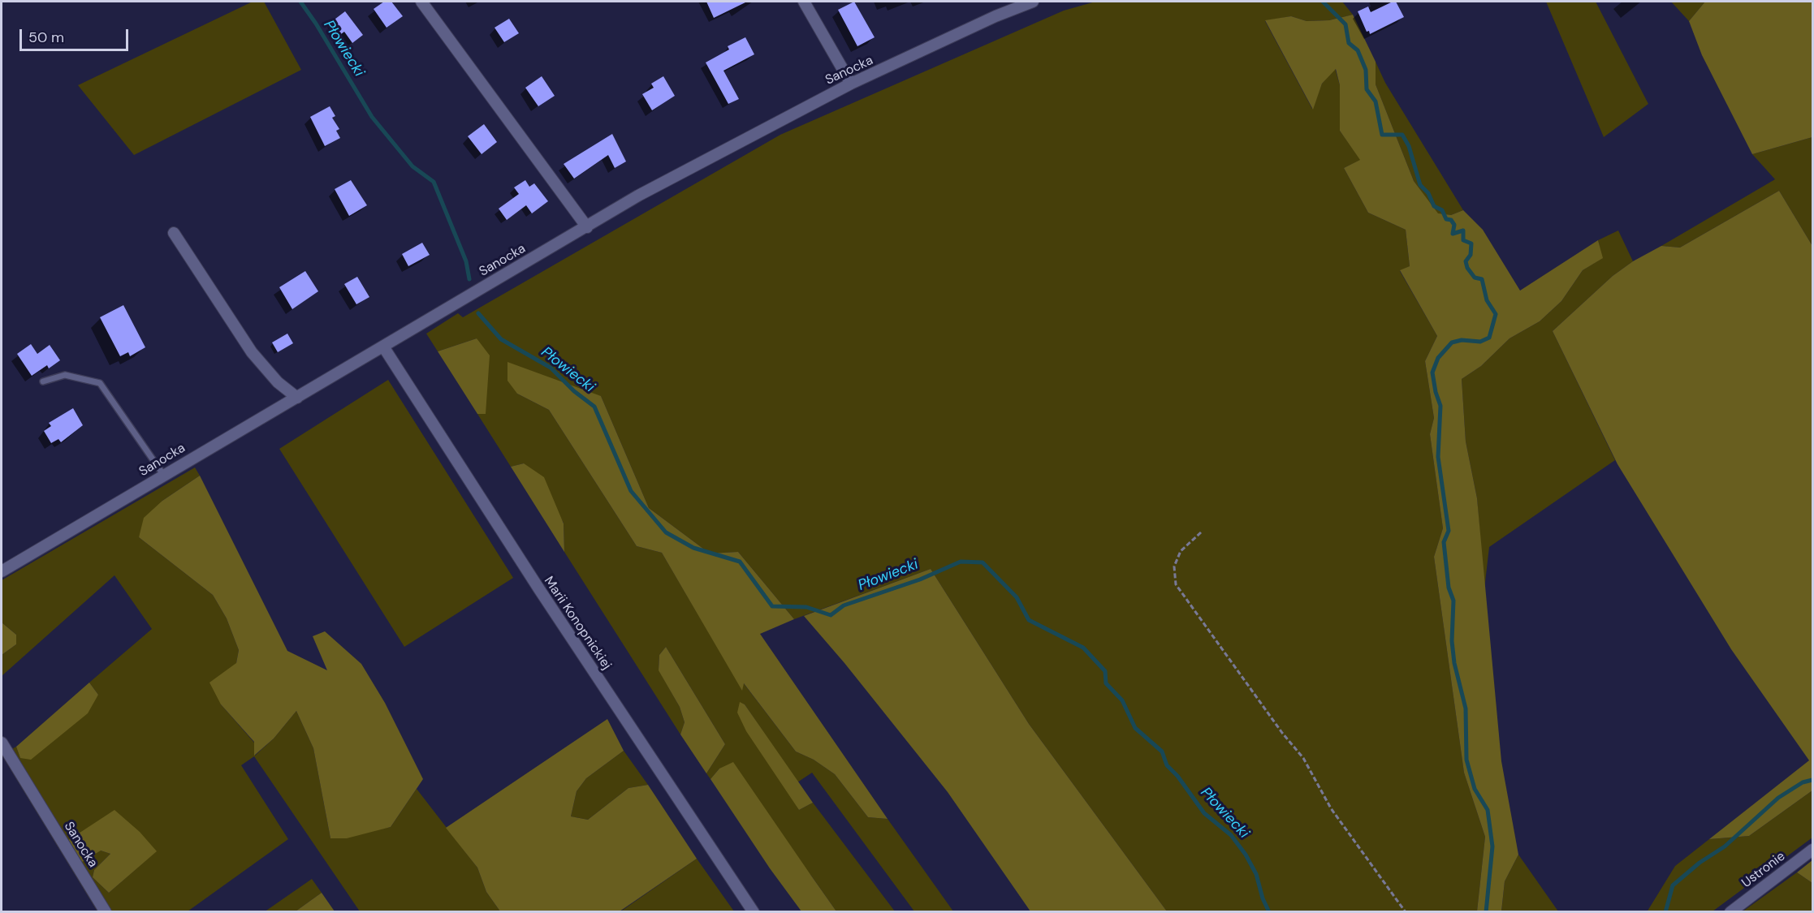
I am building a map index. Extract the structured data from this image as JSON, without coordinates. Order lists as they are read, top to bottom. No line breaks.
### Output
{"streets":{"street":["Sanocka","Marii Konopnickiej","Ustronie"]},"crossings":[["Sanocka","Marii Konopnickiej"]],"water":["Płowiecki"],"scale_bar":"50 m"}
